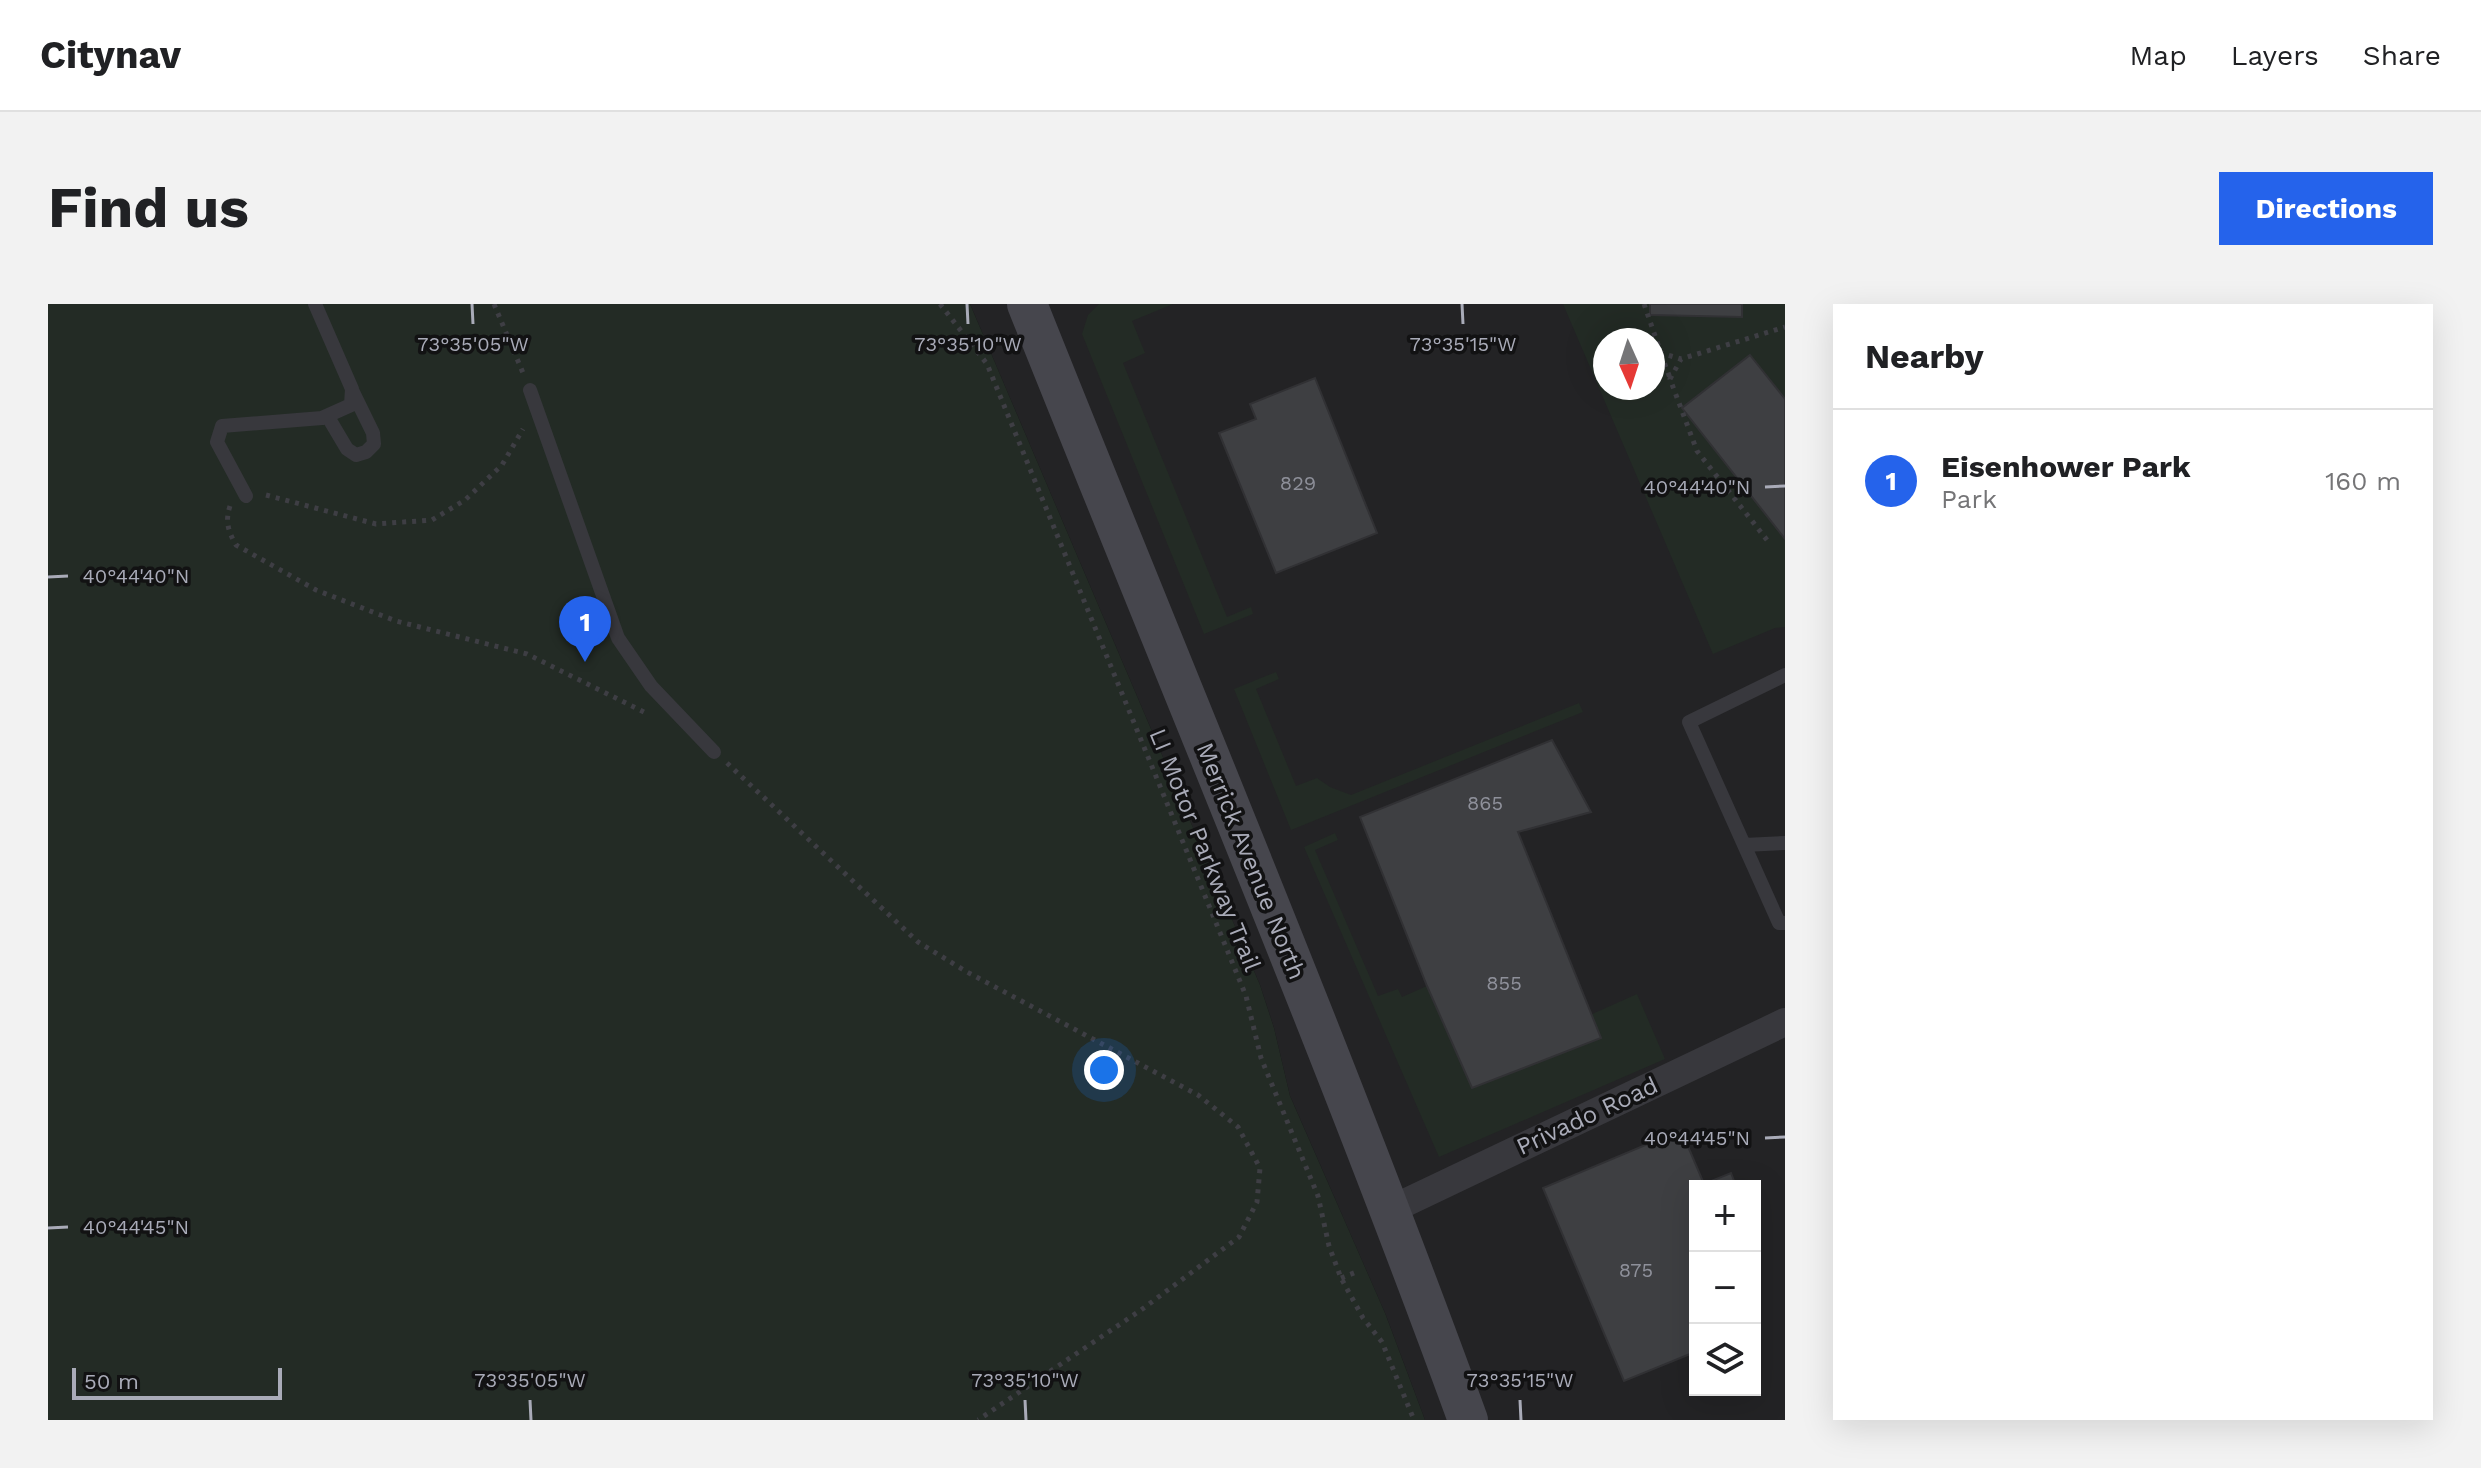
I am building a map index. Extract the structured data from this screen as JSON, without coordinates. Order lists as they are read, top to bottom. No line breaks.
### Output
{"streets":{"main road":["Merrick Avenue North"],"street":["Privado Road"],"path":["LI Motor Parkway Trail"]},"crossings":[["Merrick Avenue North","Privado Road"]],"house_numbers":["829","865","855","875"],"scale_bar":"50 m","north":"bottom","page":{"header":"Citynav","nav":["Map","Layers","Share"],"buttons":"Directions","title":"Find us","heading":"Nearby","list":[{"mark":"1","name":"Eisenhower Park","note":"Park","value":"160 m"}],"pins":"1","map_buttons":["+","−"],"scale":"50 m"},"coordinates":["73°35'05\"W","73°35'10\"W","73°35'15\"W","40°44'40\"N","40°44'45\"N"]}
